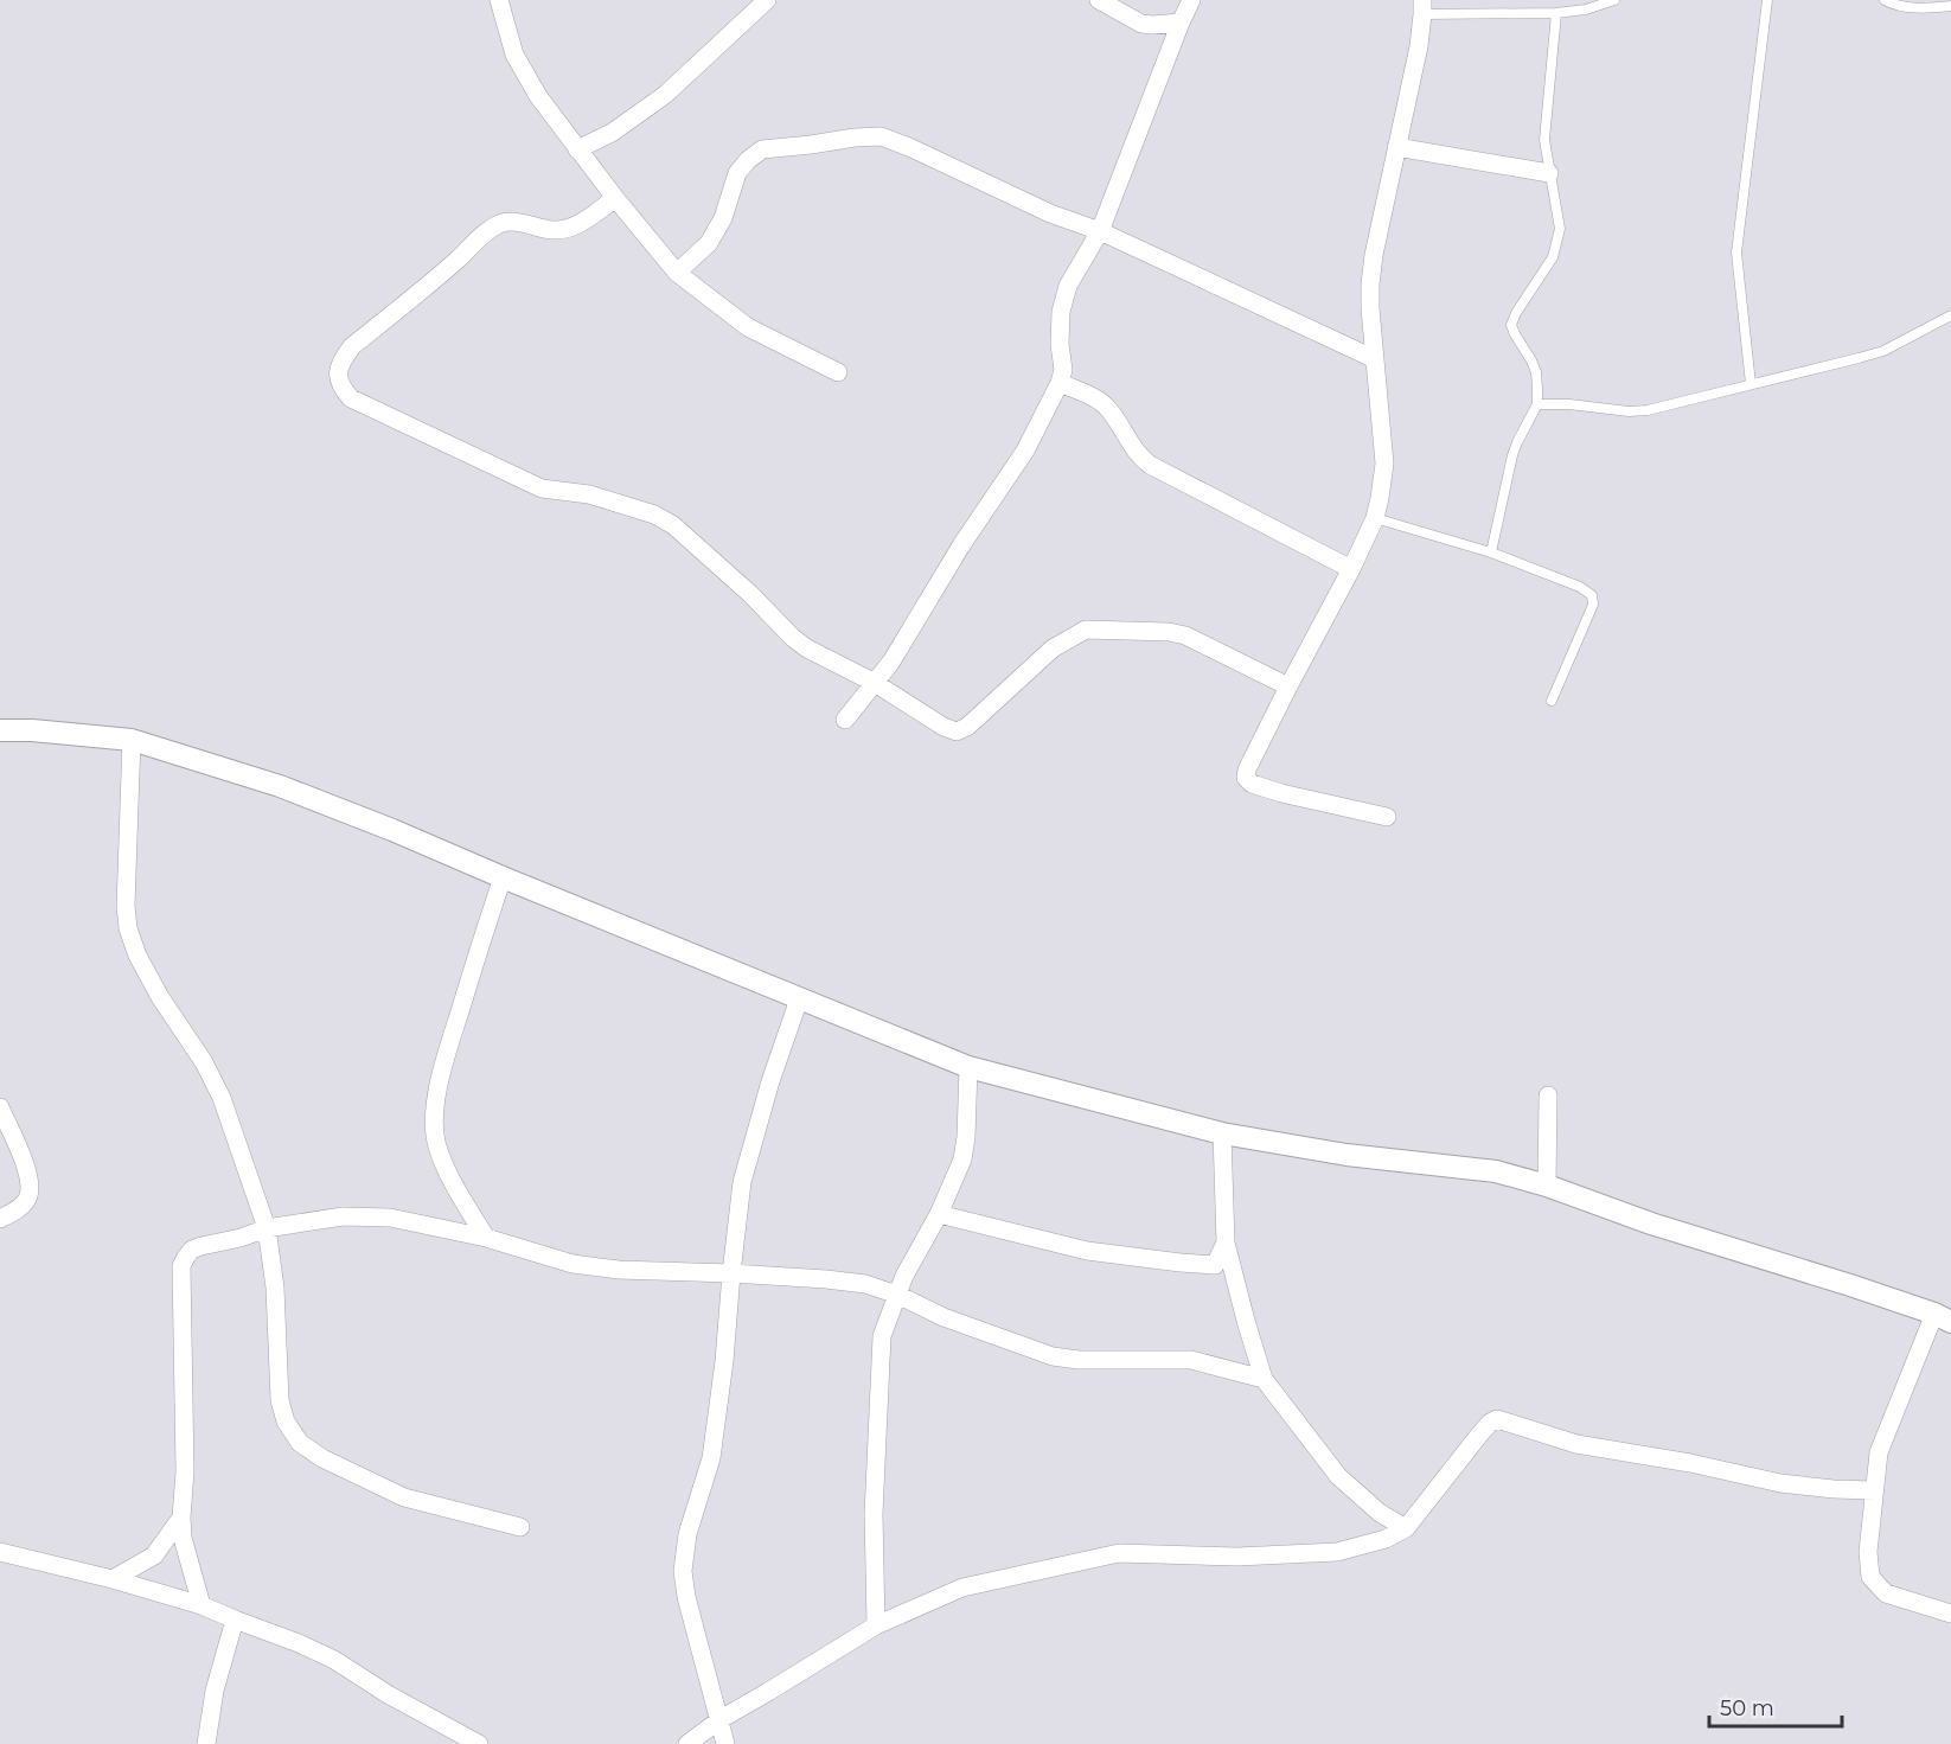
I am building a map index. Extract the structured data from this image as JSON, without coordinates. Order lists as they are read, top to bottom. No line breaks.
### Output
{"scale_bar":"50 m"}
